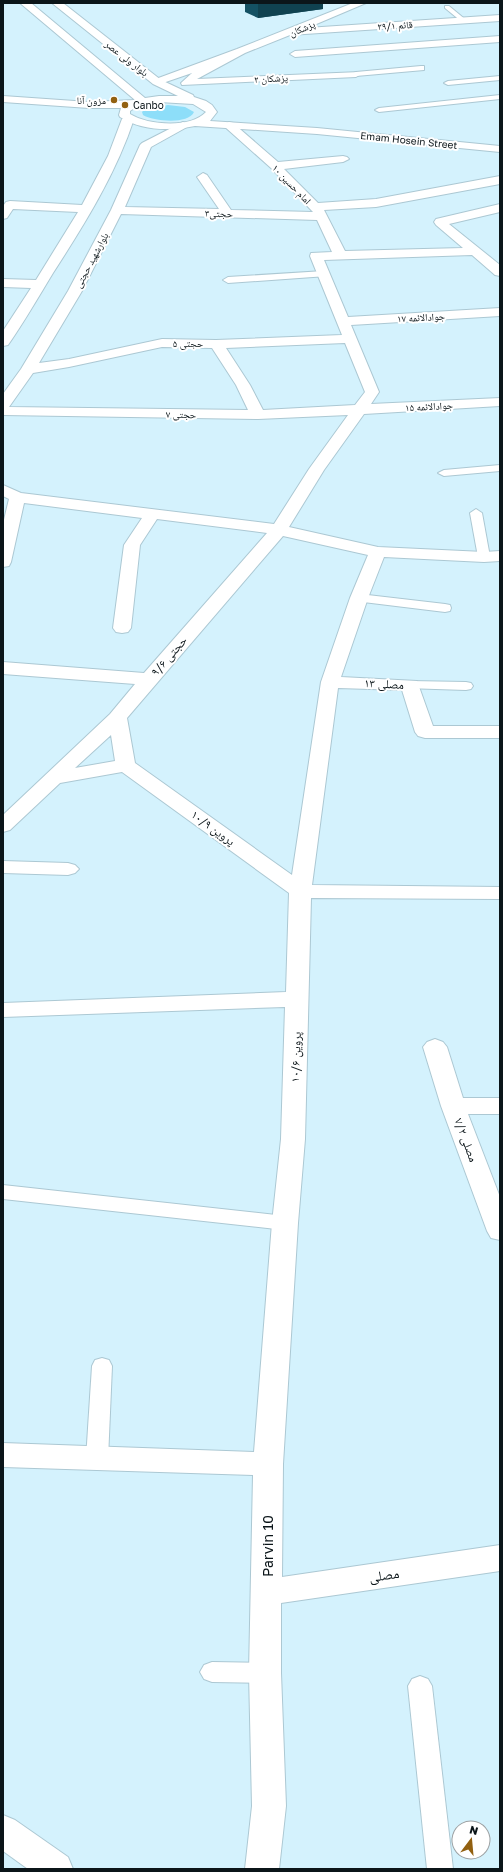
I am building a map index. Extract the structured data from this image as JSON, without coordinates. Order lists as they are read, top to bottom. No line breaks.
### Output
{"streets":{"street":["قائم ۲۹/۱","پزشکان","بلوار ولی عصر","پزشکان ۲","Emam Hosein Street","۱۰ امام حسین","حجتی۳","بلوارشهید حجتی","جوادالائمه ۱۷","حجتی ۵","جوادالائمه ۱۵","حجتی ۷","حجتی ۹/۶","مصلی ۱۳","پروین ۱۰/۹","پروین ۱۰/۶","مصلی ۷/۲","Parvin 10","مصلی"]},"crossings":[["قائم ۲۹/۱","پزشکان"],["پزشکان","بلوار ولی عصر"],["پزشکان","پزشکان ۲"],["بلوار ولی عصر","Emam Hosein Street"],["بلوار ولی عصر","بلوارشهید حجتی"],["Emam Hosein Street","۱۰ امام حسین"],["Emam Hosein Street","بلوارشهید حجتی"],["۱۰ امام حسین","حجتی۳"],["حجتی۳","بلوارشهید حجتی"],["بلوارشهید حجتی","حجتی ۵"],["حجتی ۵","حجتی ۹/۶"],["جوادالائمه ۱۵","حجتی ۷"],["جوادالائمه ۱۵","حجتی ۹/۶"],["حجتی ۷","حجتی ۹/۶"],["مصلی ۱۳","پروین ۱۰/۶"],["پروین ۱۰/۹","پروین ۱۰/۶"],["پروین ۱۰/۶","Parvin 10"],["Parvin 10","مصلی"]],"places":["مزون آنا","Canbo"],"north":"top"}
